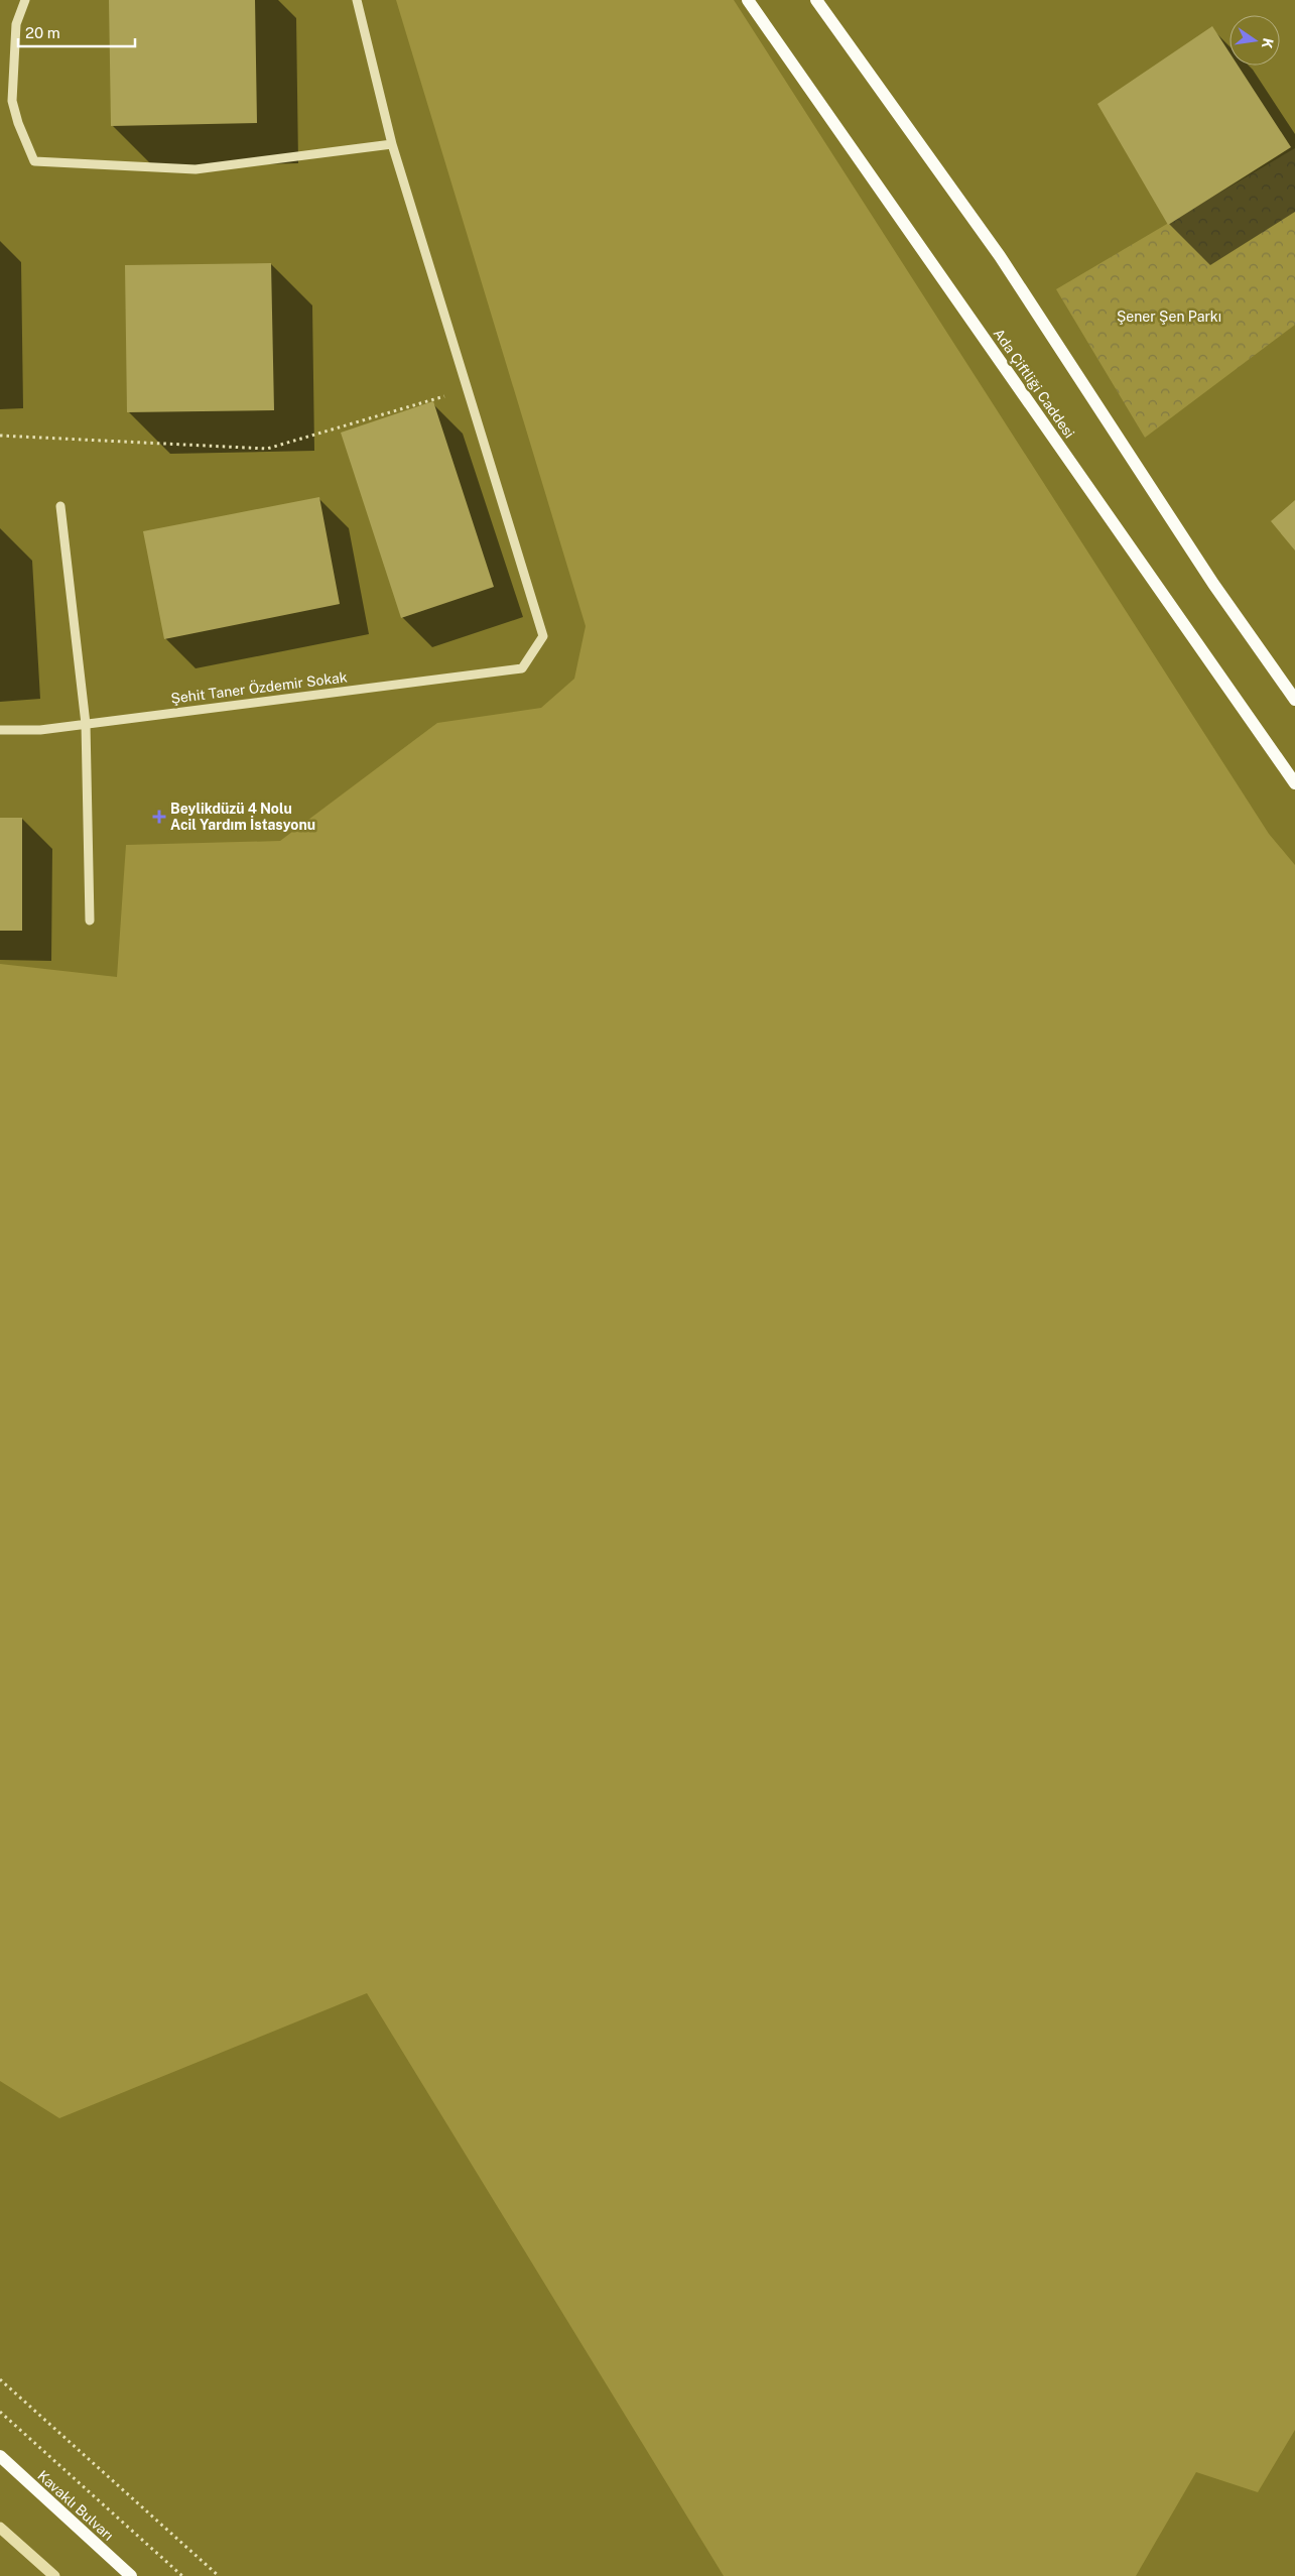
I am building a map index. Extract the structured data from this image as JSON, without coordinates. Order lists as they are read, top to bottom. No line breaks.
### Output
{"streets":{"main road":["Ada Çiftliği Caddesi","Kavaklı Bulvarı"],"street":["Şehit Taner Özdemir Sokak"]},"parks":["Şener Şen Parkı"],"places":{"health":["Beylikdüzü 4 Nolu Acil Yardım İstasyonu"]},"scale_bar":"20 m","north":"right"}
